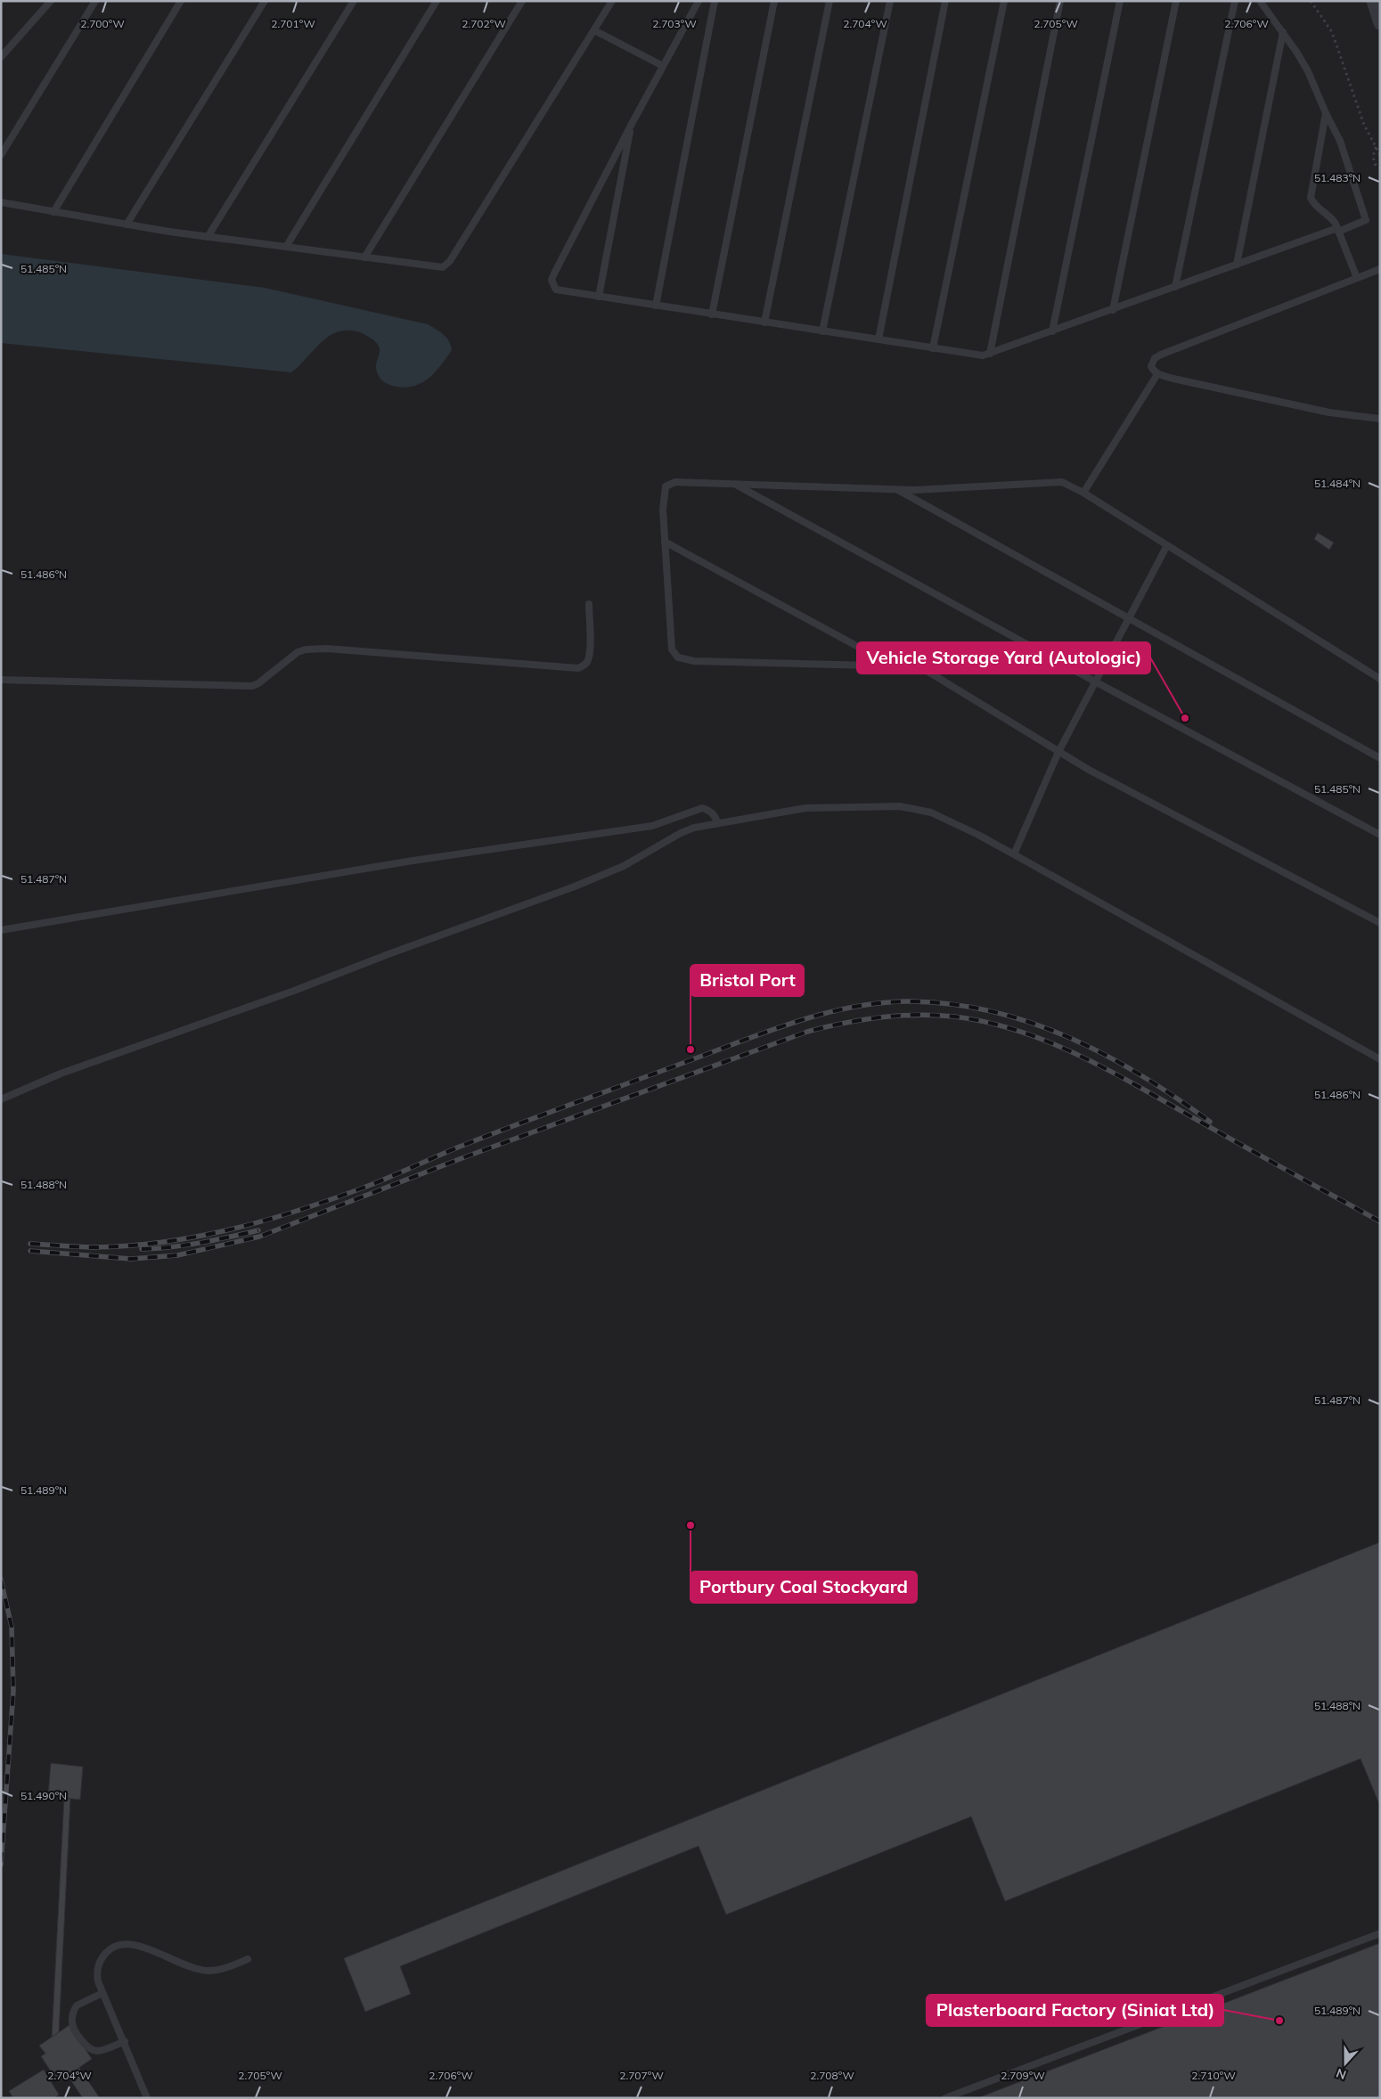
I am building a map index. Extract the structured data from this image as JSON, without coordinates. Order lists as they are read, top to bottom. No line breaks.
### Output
{"places":["Vehicle Storage Yard (Autologic)","Bristol Port","Portbury Coal Stockyard","Plasterboard Factory (Siniat Ltd)"],"north":"bottom","coordinates":["2.701°W","2.702°W","2.700°W","2.703°W","2.704°W","2.705°W","2.706°W","51.483°N","51.485°N","51.484°N","51.486°N","51.487°N","51.488°N","51.489°N","51.490°N","2.707°W","2.708°W","2.709°W","2.710°W"]}
